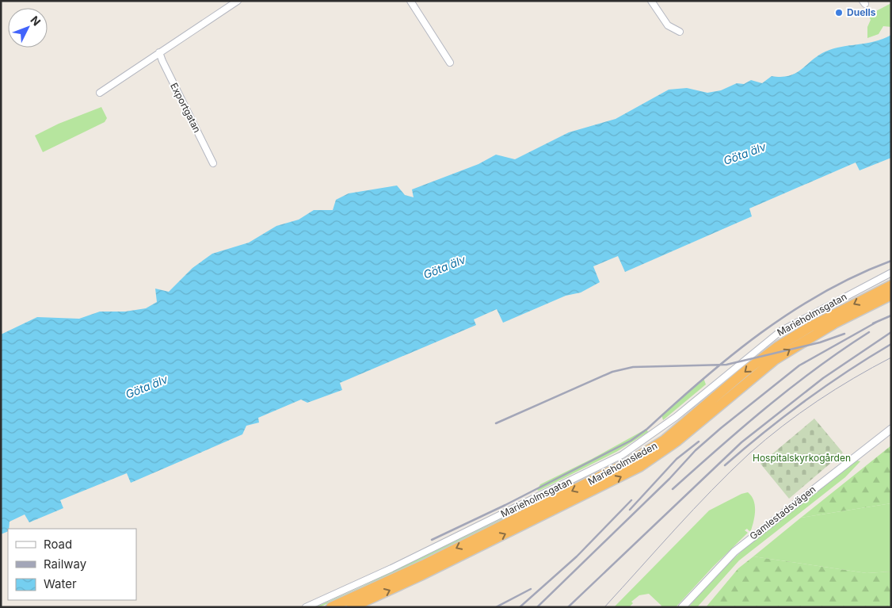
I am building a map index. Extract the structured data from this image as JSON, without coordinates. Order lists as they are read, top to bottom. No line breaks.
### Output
{"streets":{"highway":["Marieholmsleden"],"street":["Exportgatan","Marieholmsgatan","Gamlestadsvägen"]},"water":["Göta älv"],"parks":["Hospitalskyrkogården"],"places":["Duells"],"legend":["Road","Railway","Water"],"north":"top right"}
